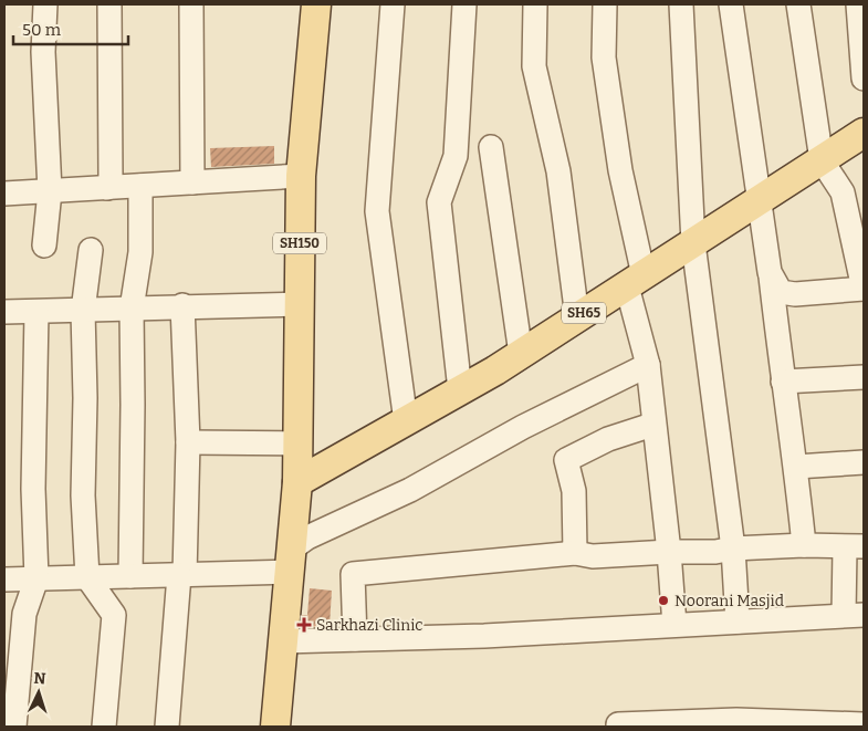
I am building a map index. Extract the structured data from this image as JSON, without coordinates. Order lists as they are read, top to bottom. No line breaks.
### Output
{"streets":{"main road":["SH150","SH65"]},"crossings":[["SH150","SH65"]],"places":{"other":["Noorani Masjid"],"health":["Sarkhazi Clinic"]},"scale_bar":"50 m","north":"top"}
